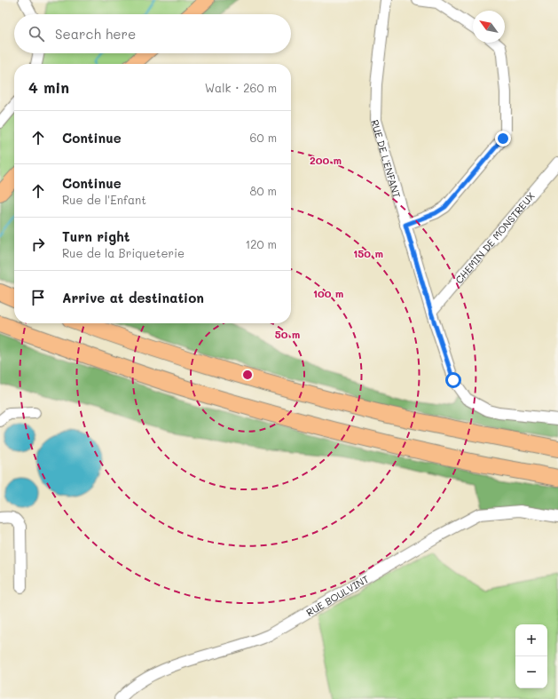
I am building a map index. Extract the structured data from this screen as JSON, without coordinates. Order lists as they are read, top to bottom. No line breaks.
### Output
{"streets":{"street":["RUE DE L'ENFANT","CHEMIN DE MONSTREUX","RUE BOULVINT"]},"crossings":[["RUE DE L'ENFANT","CHEMIN DE MONSTREUX"]],"north":"top left","page":{"search":"Search here","heading":["4 min","Walk · 260 m"],"list":[["Continue","60 m"],["Continue","Rue de l'Enfant","80 m"],["Turn right","Rue de la Briqueterie","120 m"],"Arrive at destination"],"map_buttons":["+","−"]},"rings":["200 m","150 m","100 m","50 m"]}
